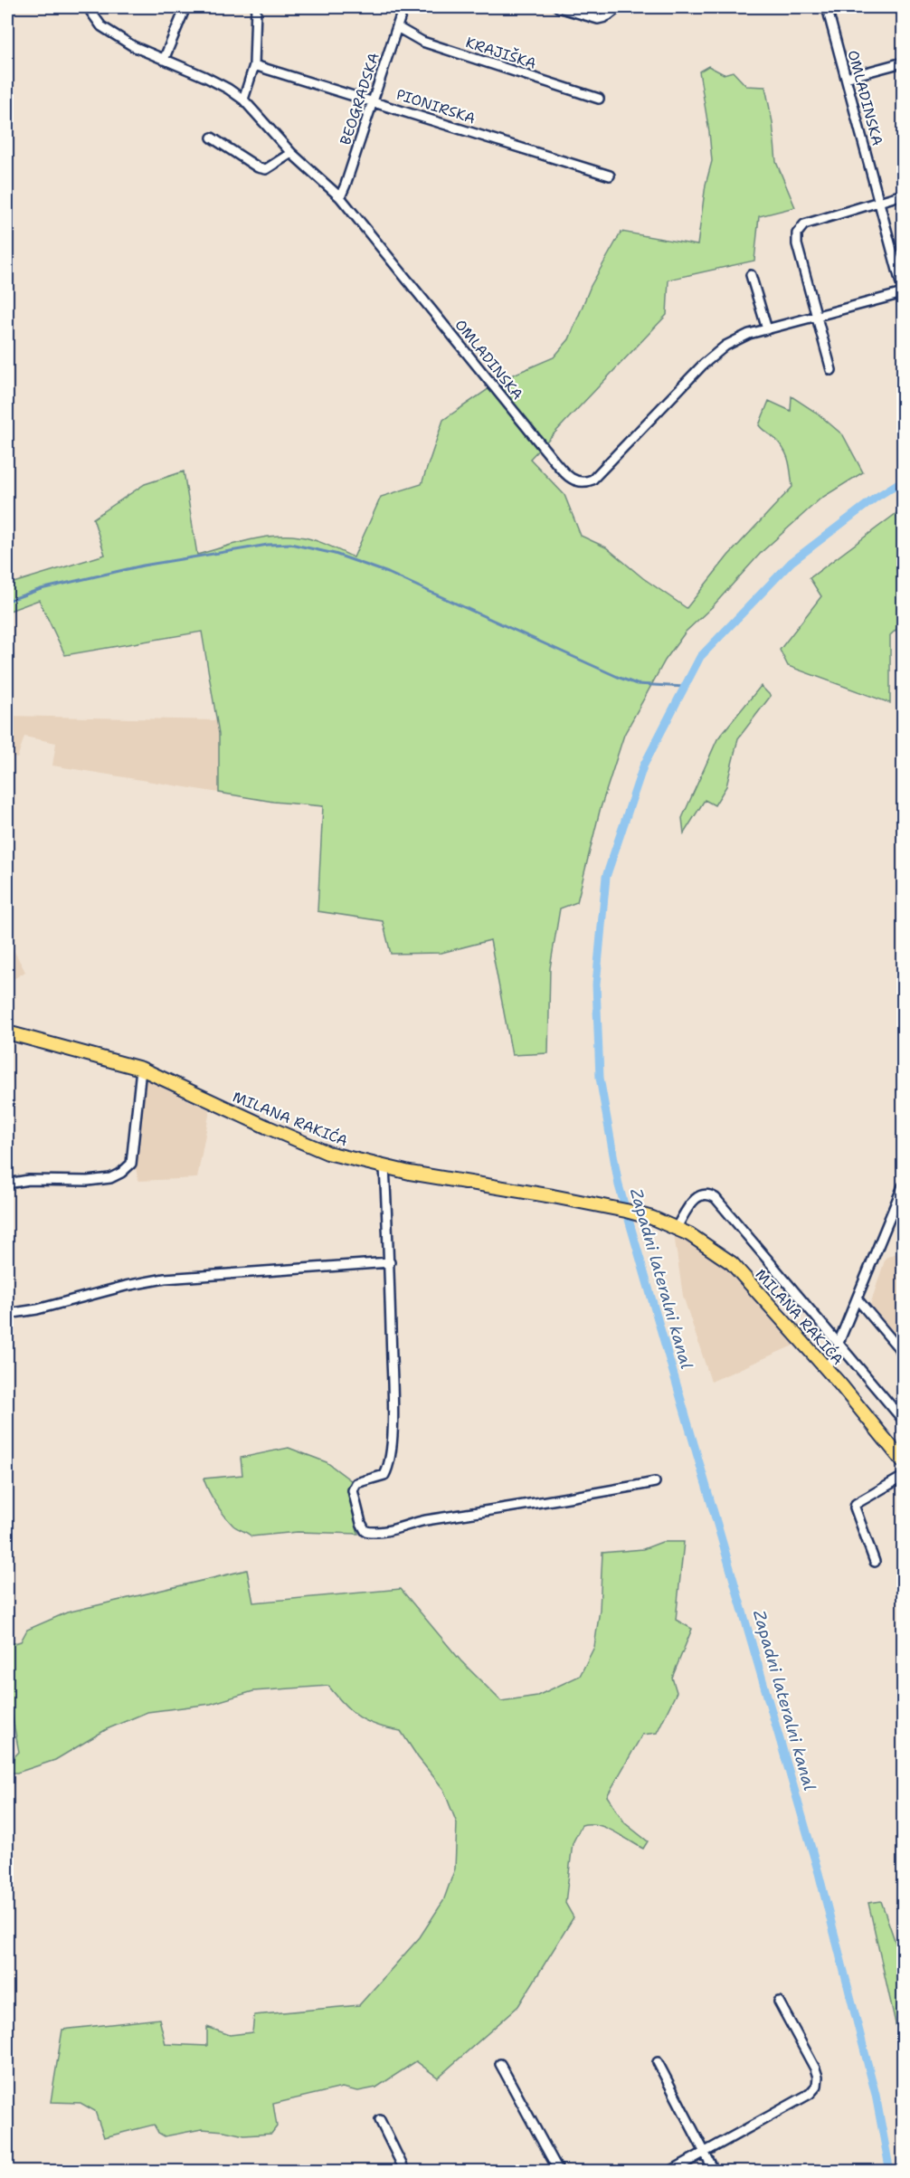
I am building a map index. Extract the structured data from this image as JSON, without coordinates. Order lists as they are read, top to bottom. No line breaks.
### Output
{"streets":{"main road":["MILANA RAKIĆA"],"street":["KRAJIŠKA","OMLADINSKA","BEOGRADSKA","PIONIRSKA"]},"crossings":[["KRAJIŠKA","BEOGRADSKA"],["OMLADINSKA","BEOGRADSKA"],["BEOGRADSKA","PIONIRSKA"]],"water":["Zapadni lateralni kanal"]}
